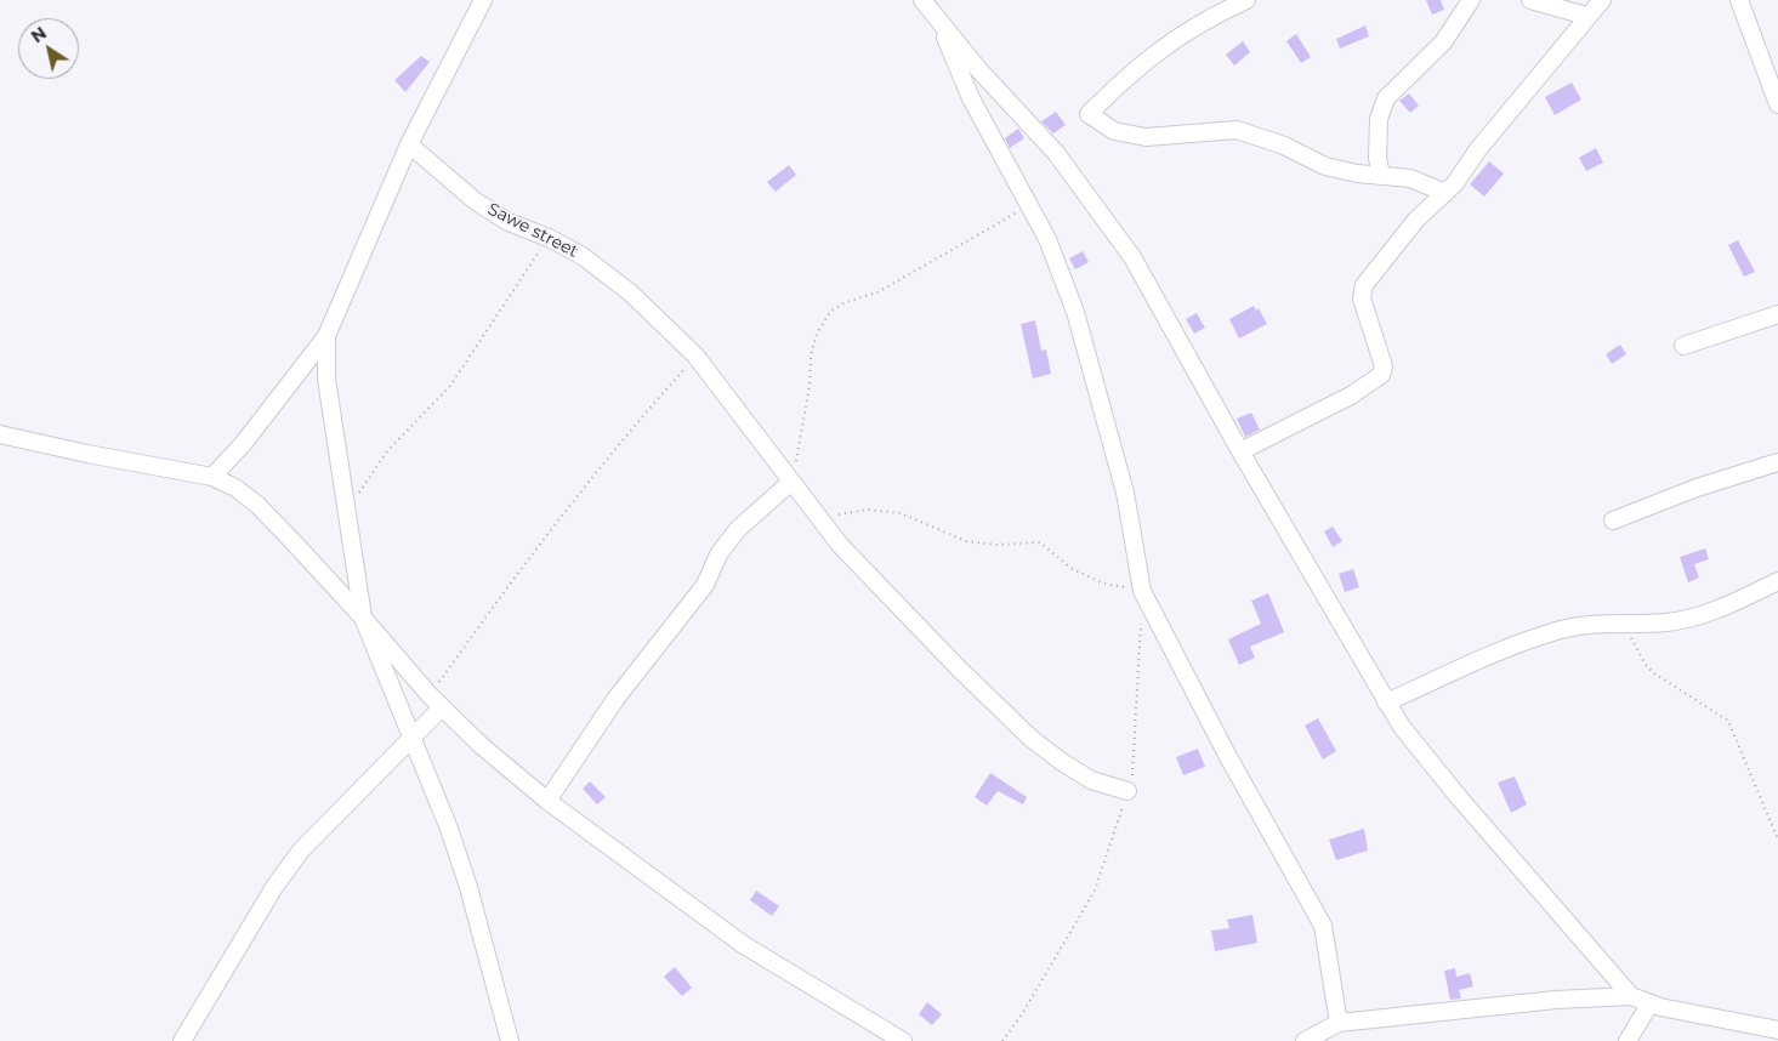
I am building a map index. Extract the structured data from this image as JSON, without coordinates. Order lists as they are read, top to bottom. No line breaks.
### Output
{"streets":{"street":["Sawe street"]},"north":"top left"}
